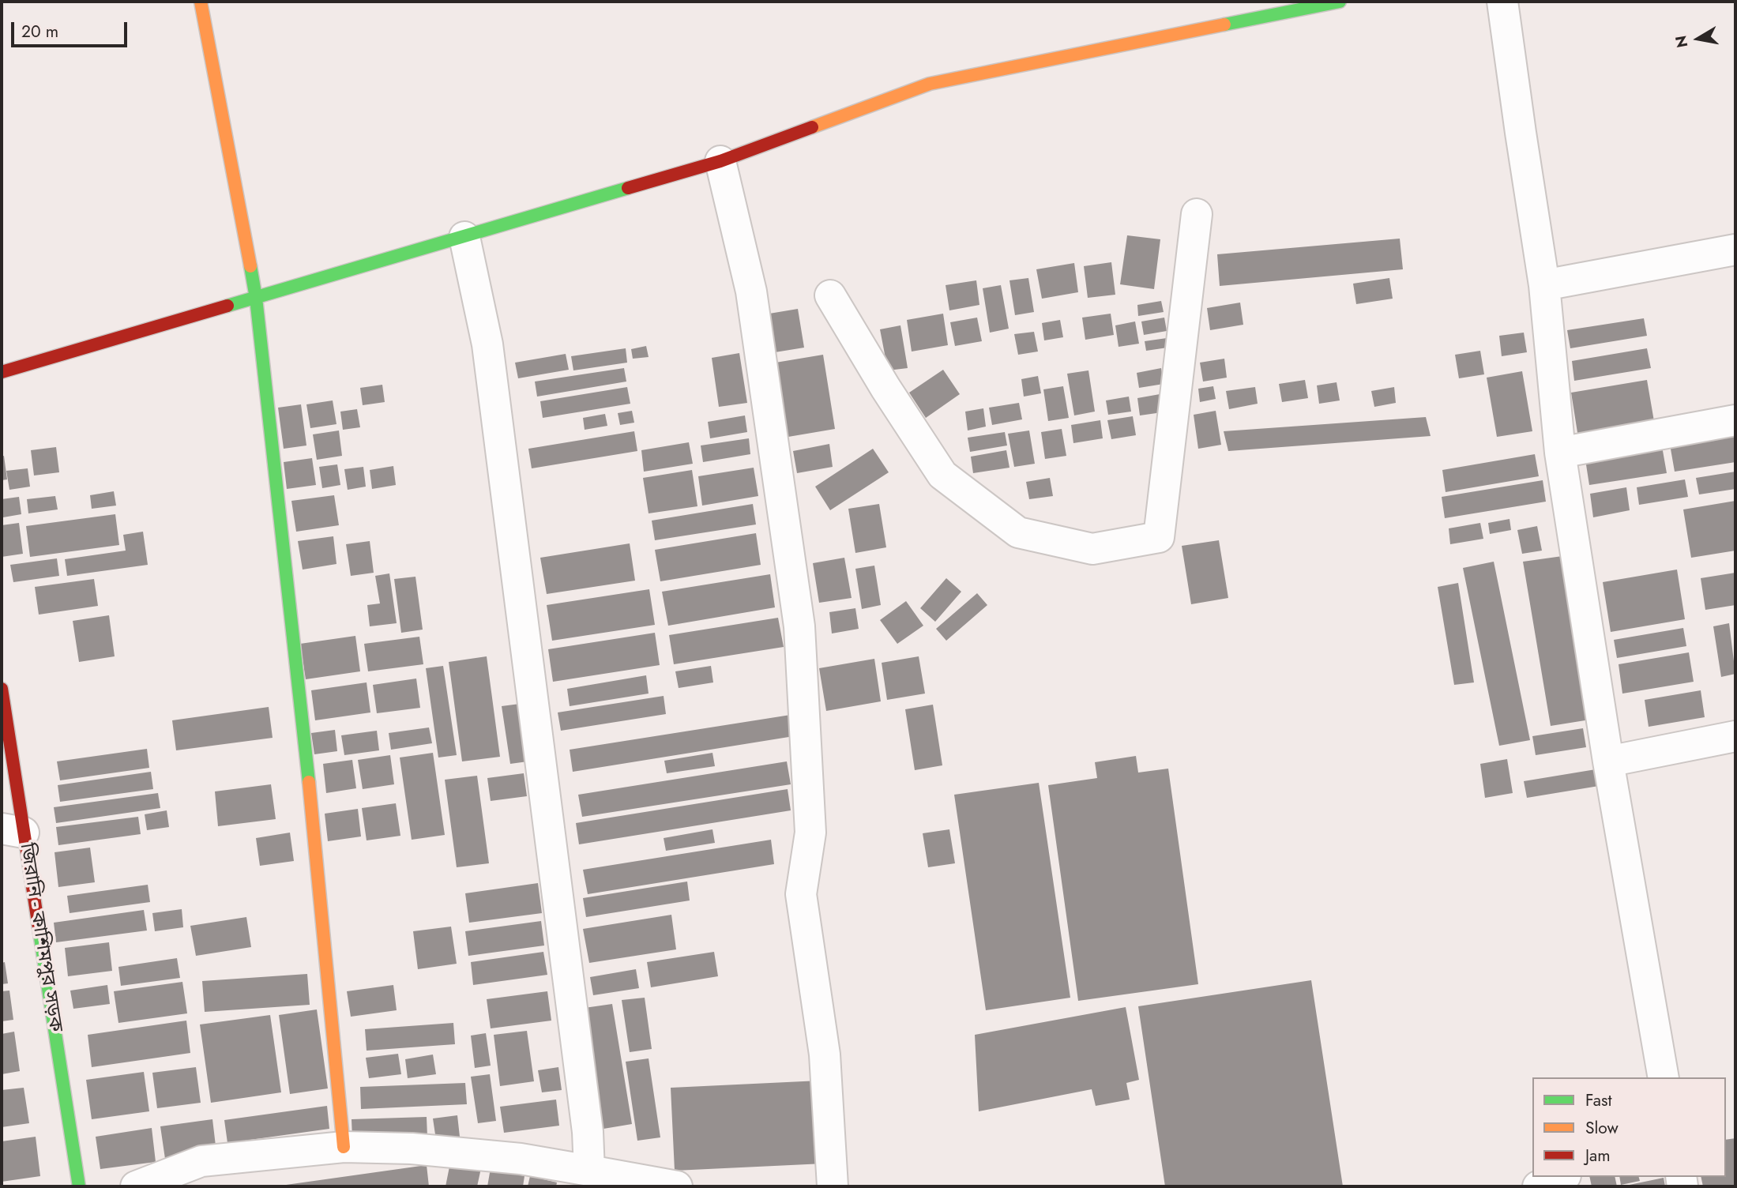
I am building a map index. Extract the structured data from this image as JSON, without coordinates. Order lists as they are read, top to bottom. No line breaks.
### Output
{"streets":{"street":["জিরানি - কাশিমপুর সড়ক"]},"legend":["Fast","Slow","Jam"],"scale_bar":"20 m","north":"left"}
